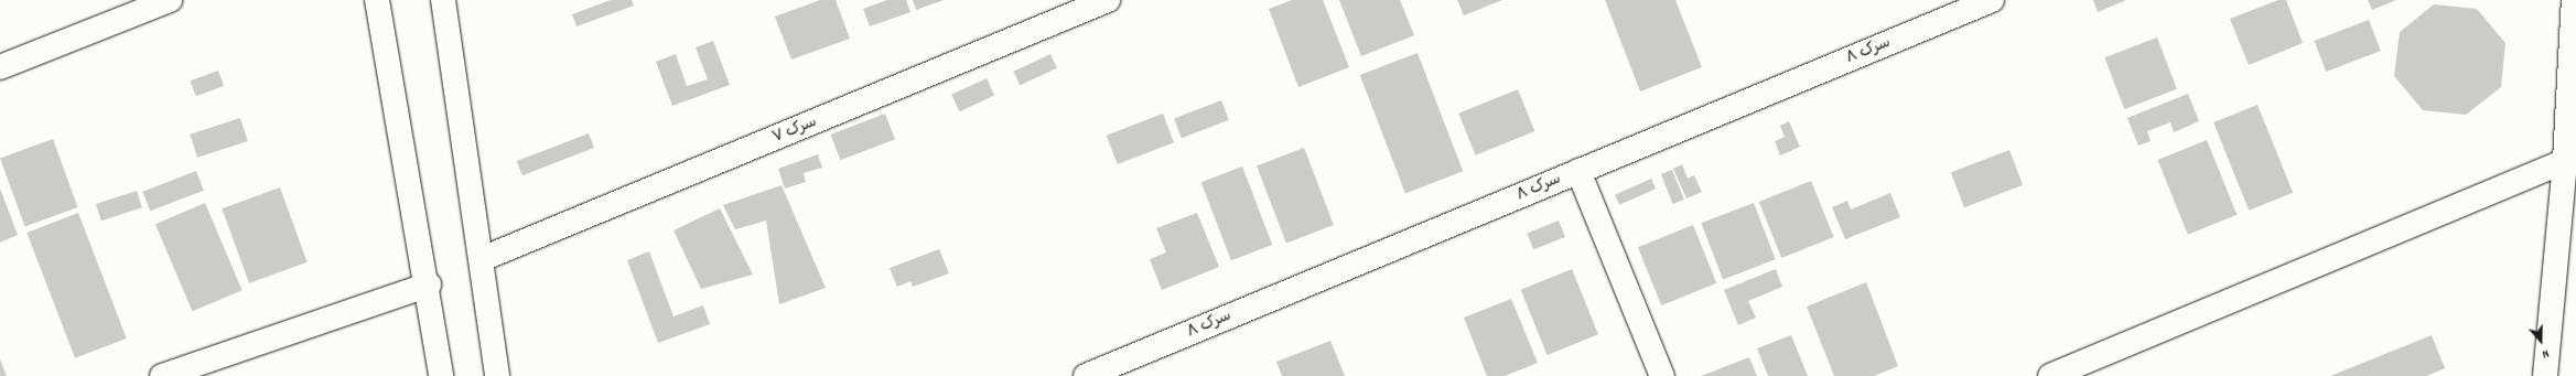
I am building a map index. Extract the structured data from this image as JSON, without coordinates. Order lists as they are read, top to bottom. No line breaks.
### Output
{"streets":{"street":["سرک ۸","سرک ۷"]},"north":"bottom"}
